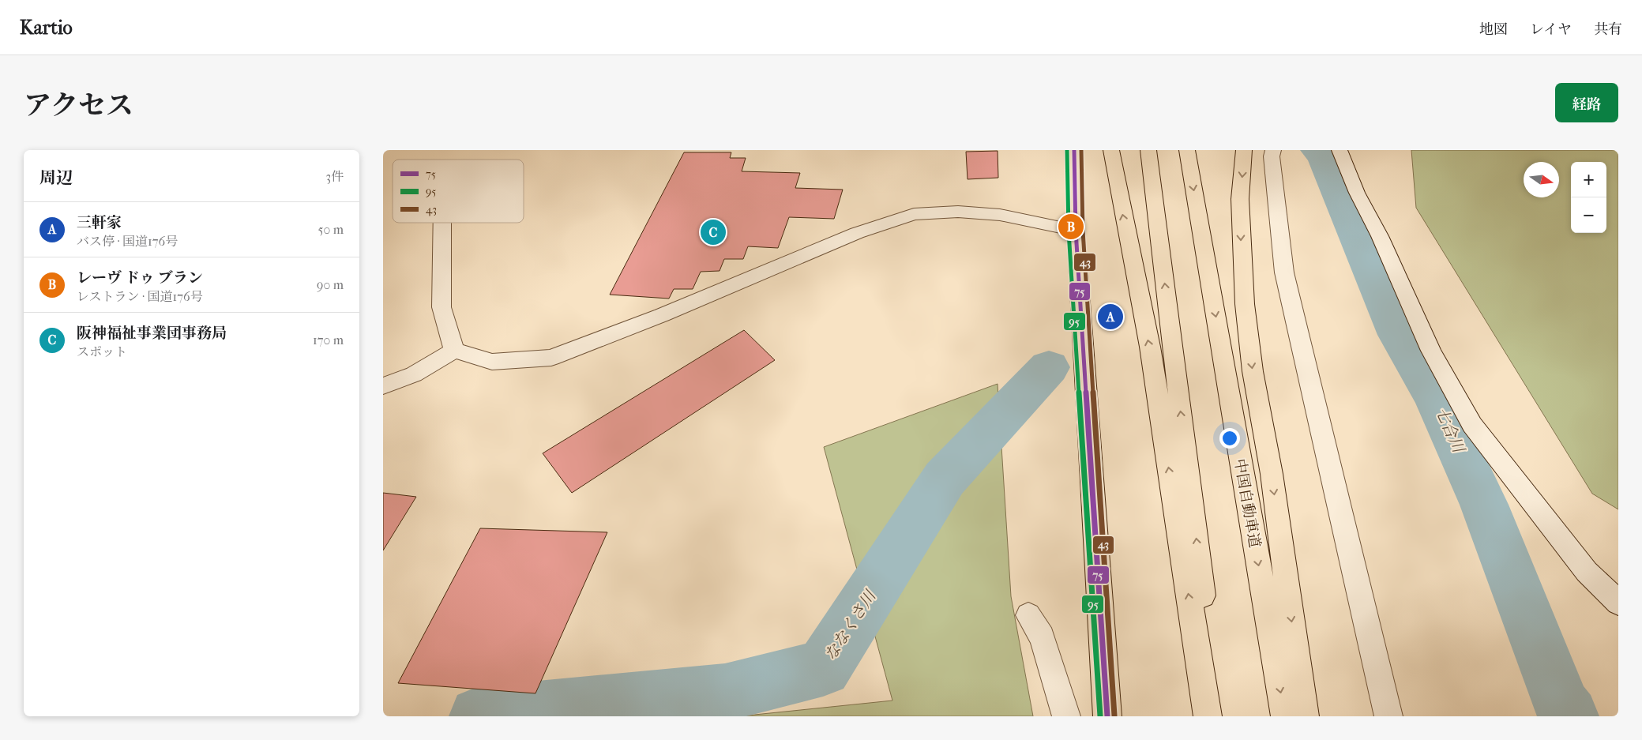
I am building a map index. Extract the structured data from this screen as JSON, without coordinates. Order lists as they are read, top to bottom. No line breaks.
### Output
{"streets":{"highway":["中国自動車道"]},"water":["七合川","ななくさ川"],"lines":["transit line 75","transit line 95","transit line 43"],"legend":["75","95","43"],"north":"right","page":{"header":"Kartio","nav":["地図","レイヤ","共有"],"title":"アクセス","buttons":"経路","heading":["周辺","3件"],"map_buttons":["+","−"],"list":[{"mark":"A","name":"三軒家","note":"バス停 · 国道176号","value":"50 m"},{"mark":"B","name":"レーヴ ドゥ ブラン","note":"レストラン · 国道176号","value":"90 m"},{"mark":"C","name":"阪神福祉事業団事務局","note":"スポット","value":"170 m"}],"pins":["B","C","A"]}}
